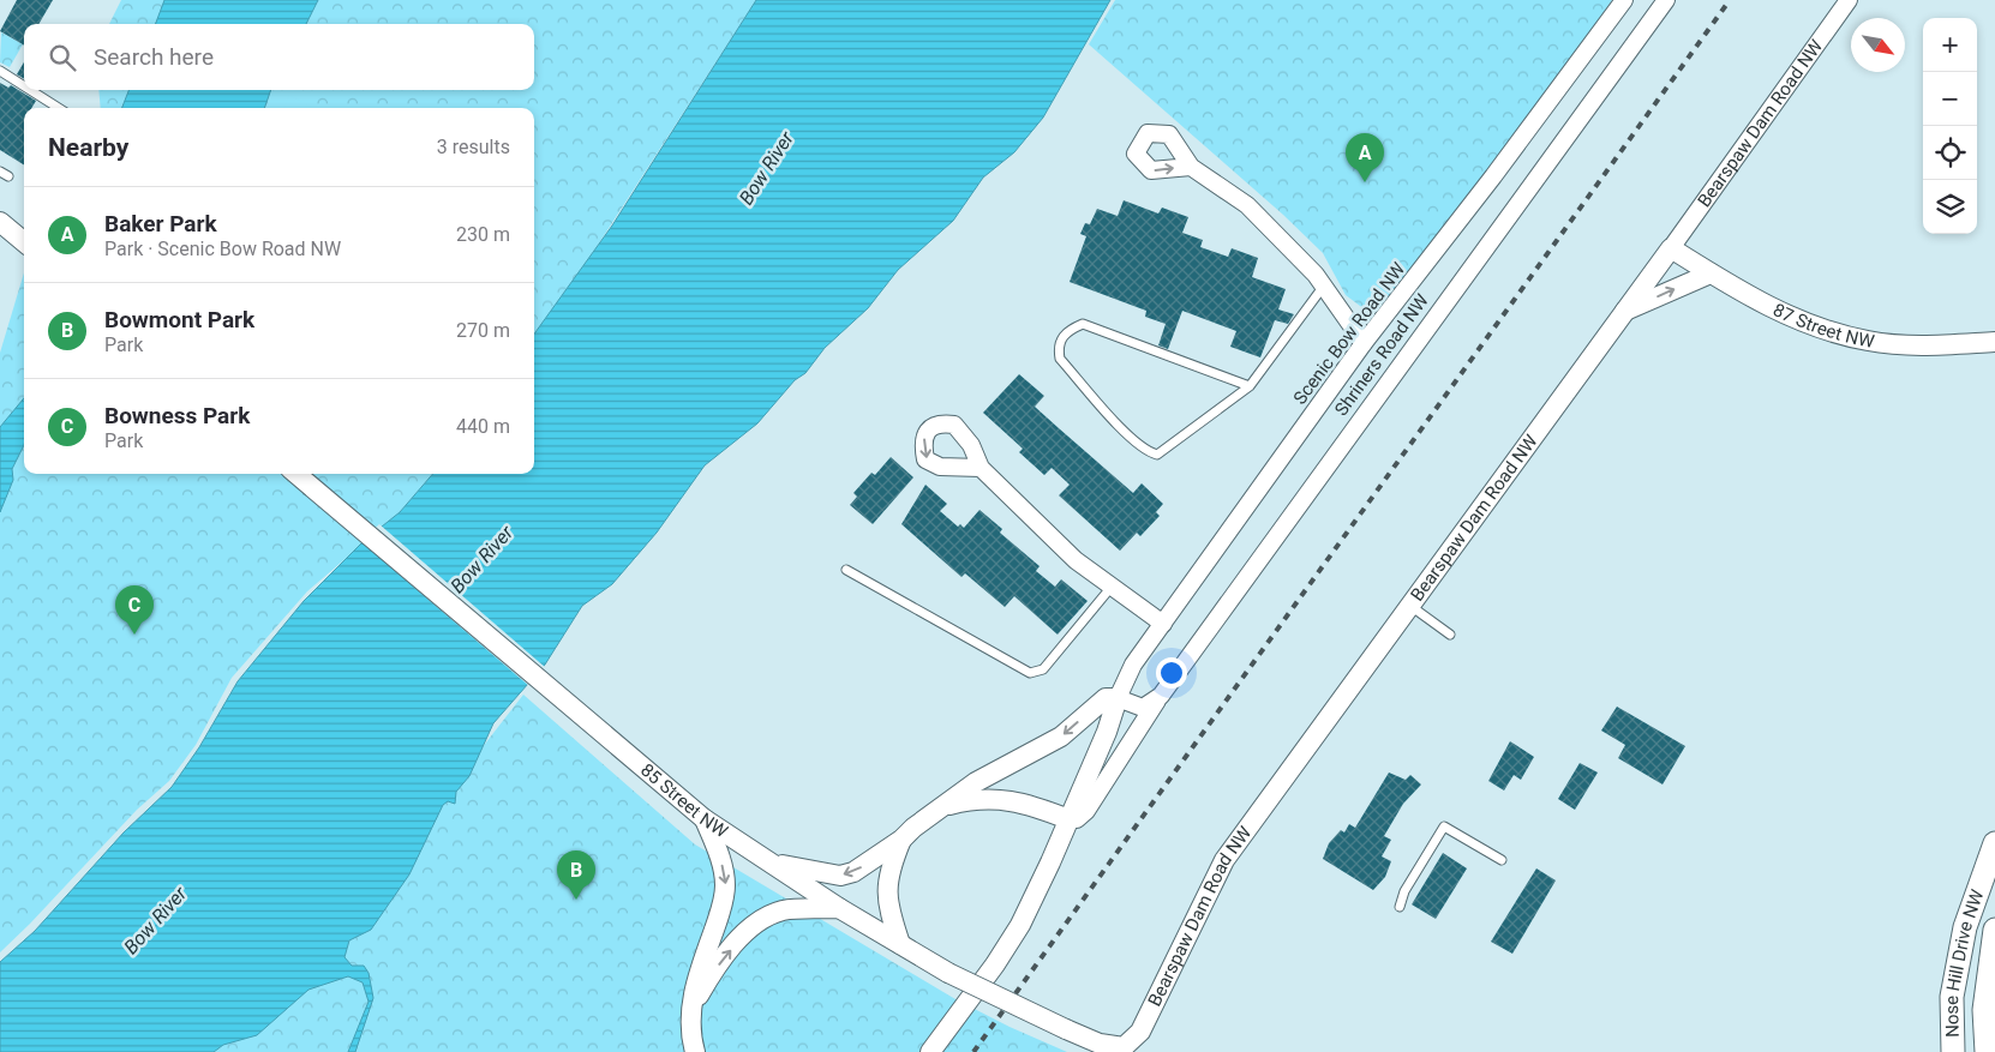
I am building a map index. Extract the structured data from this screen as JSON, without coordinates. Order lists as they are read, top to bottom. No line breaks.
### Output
{"streets":{"main road":["Nose Hill Drive NW"],"street":["Bearspaw Dam Road NW","87 Street NW","Scenic Bow Road NW","Shriners Road NW","85 Street NW"]},"crossings":[["Bearspaw Dam Road NW","87 Street NW"],["Bearspaw Dam Road NW","85 Street NW"]],"water":["Bow River"],"north":"bottom right","page":{"map_buttons":["+","−"],"search":"Search here","heading":["Nearby","3 results"],"pins":["A","C","B"],"list":[{"mark":"A","name":"Baker Park","note":"Park · Scenic Bow Road NW","value":"230 m"},{"mark":"B","name":"Bowmont Park","note":"Park","value":"270 m"},{"mark":"C","name":"Bowness Park","note":"Park","value":"440 m"}]}}
